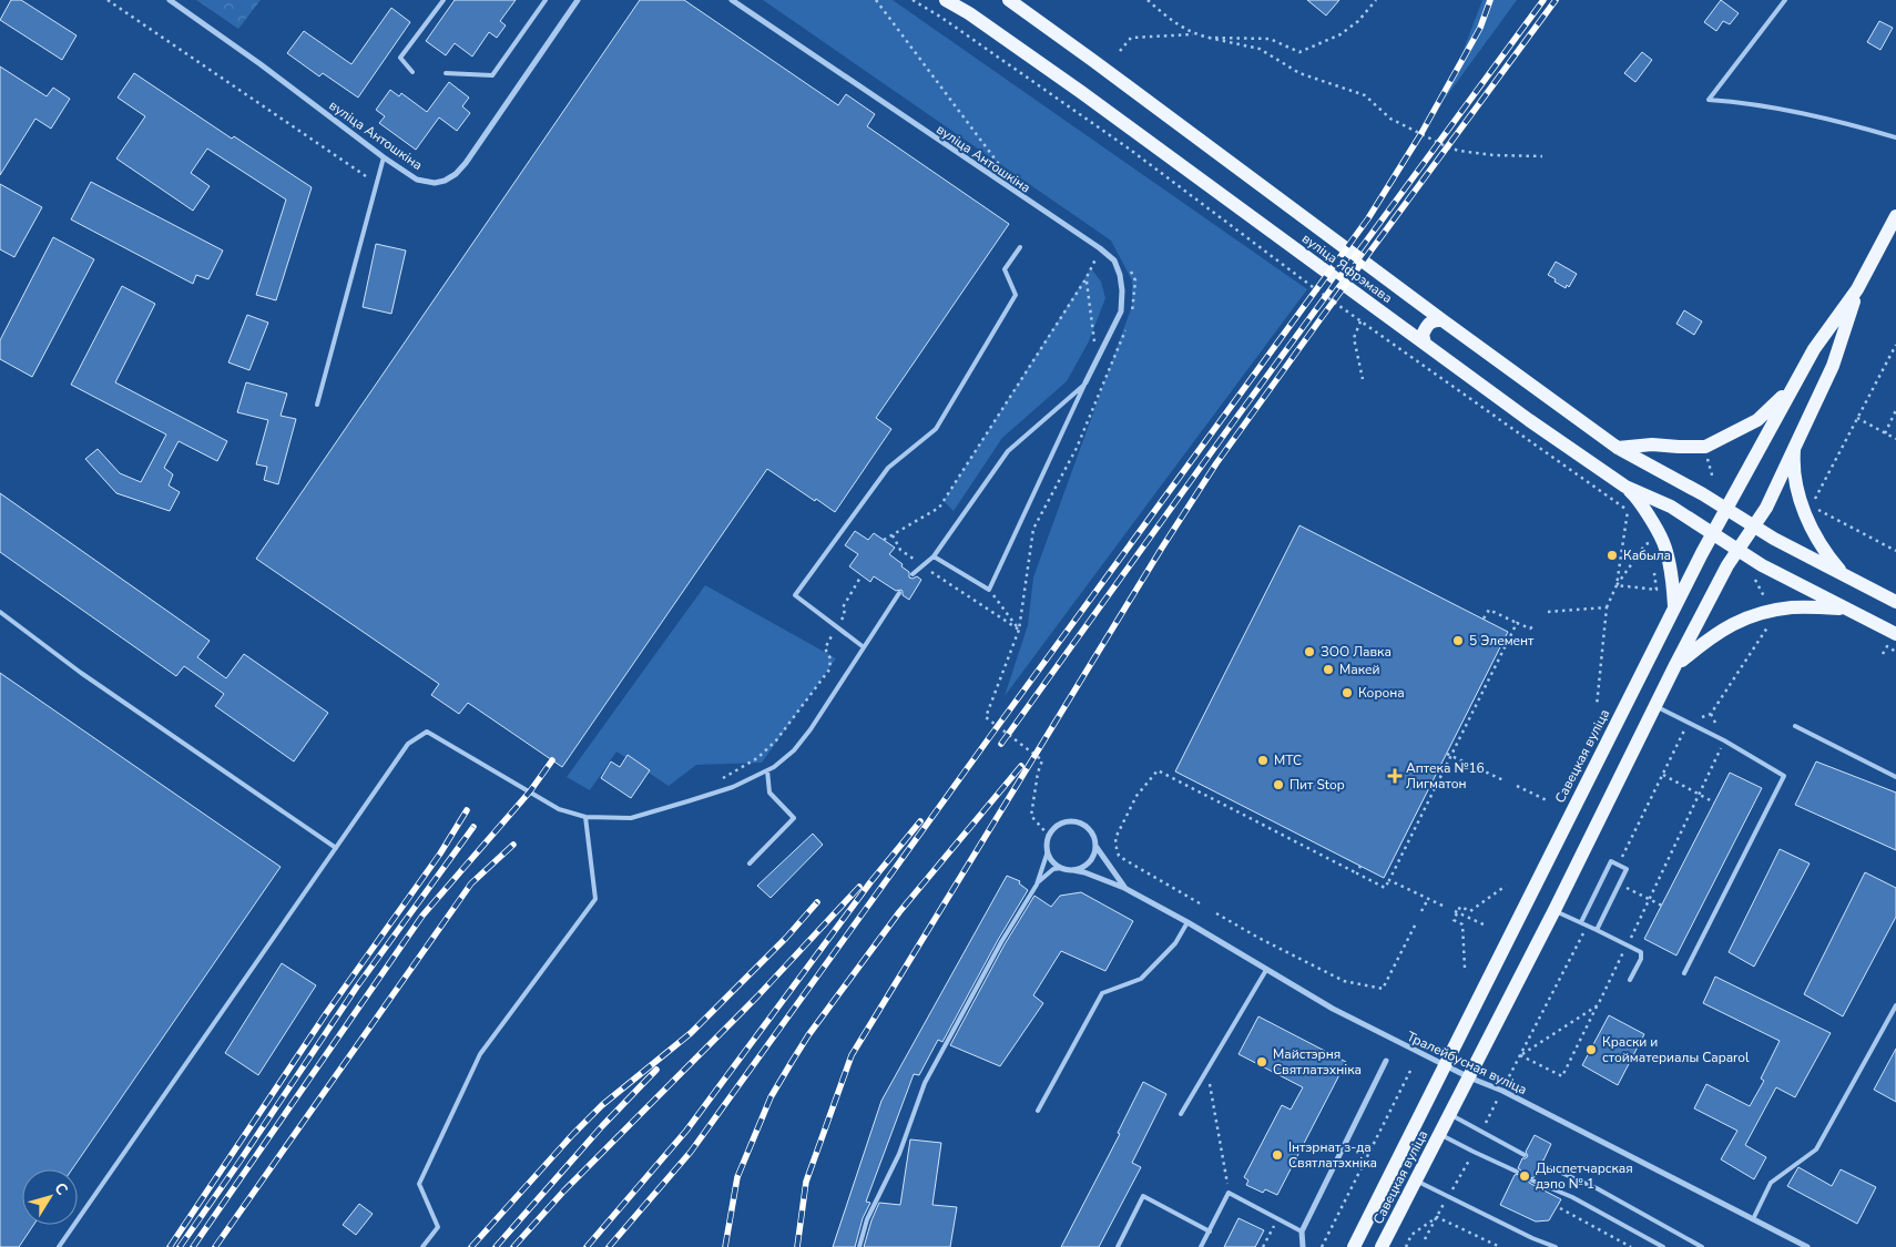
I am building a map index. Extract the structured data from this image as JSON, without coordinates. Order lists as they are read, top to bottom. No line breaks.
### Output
{"streets":{"main road":["вуліца Яфрэмава","Савецкая вуліца"],"street":["вуліца Антошкіна","Тралейбусная вуліца"]},"crossings":[["вуліца Яфрэмава","Савецкая вуліца"],["Савецкая вуліца","Тралейбусная вуліца"]],"places":{"other":["Кабыла","5 Элемент","ЗОО Лавка","Макей","Корона","МТС","Пит Stop","Краски и стойматериалы Сaparol","Майстэрня Святлатэхніка","Інтэрнат з-да Святлатэхніка","Дыспетчарская дэпо № 1"],"health":["Аптека №16 Лигматон"]},"north":"top right"}
